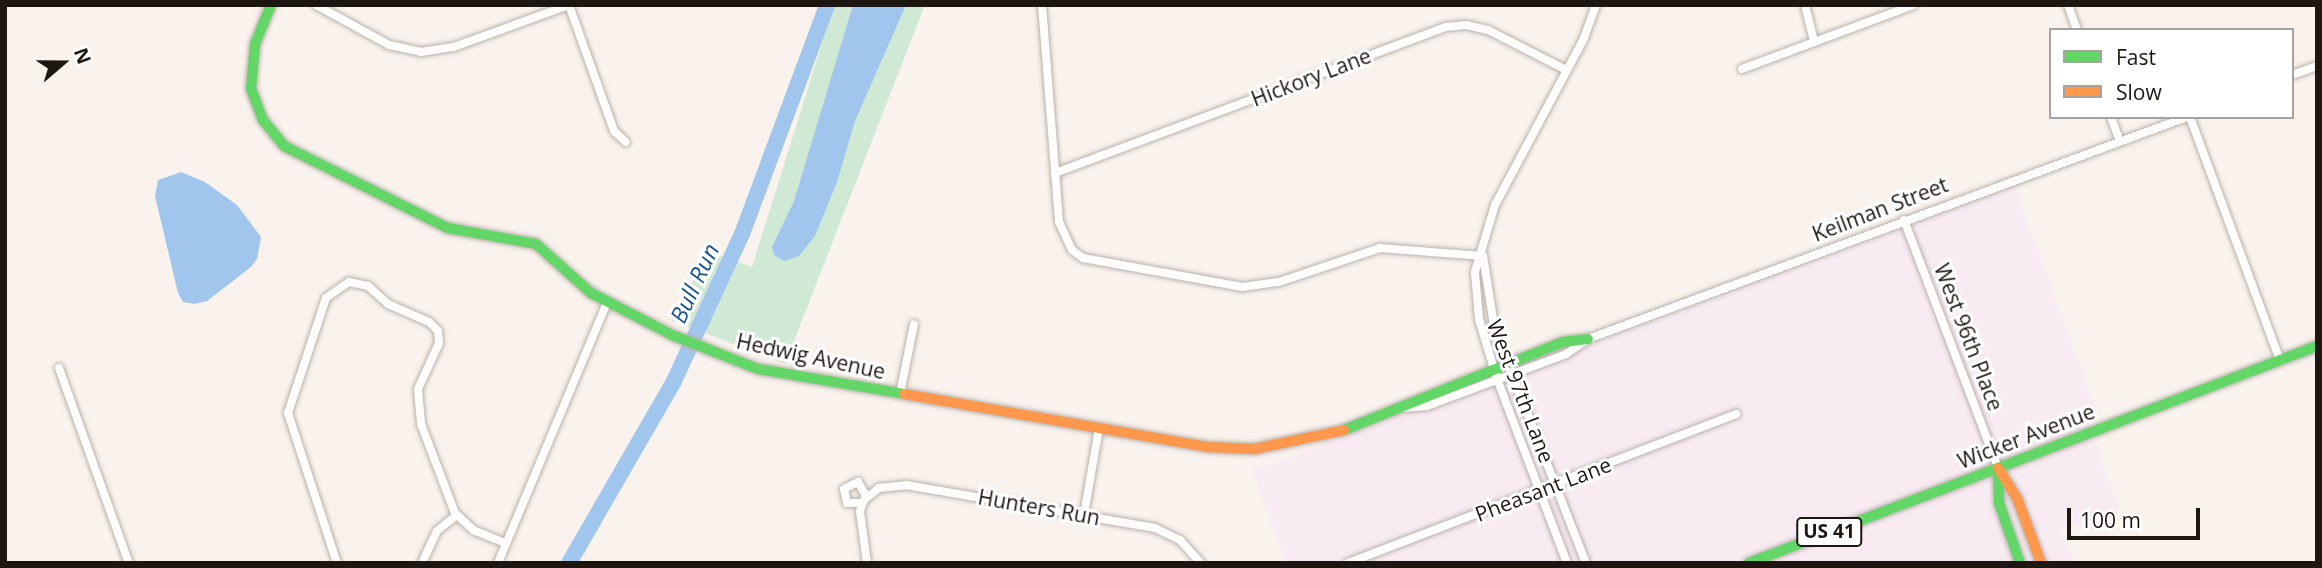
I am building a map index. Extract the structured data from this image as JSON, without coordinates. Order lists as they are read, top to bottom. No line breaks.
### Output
{"streets":{"main road":["Keilman Street","West 96th Place","Hedwig Avenue","Wicker Avenue","US 41"],"street":["Hickory Lane","West 97th Lane","Pheasant Lane","Hunters Run"]},"crossings":[["Hickory Lane","West 97th Lane"],["Keilman Street","West 96th Place"],["Keilman Street","Hedwig Avenue"],["Keilman Street","West 97th Lane"],["West 96th Place","Wicker Avenue"],["Hedwig Avenue","West 97th Lane"],["West 97th Lane","Pheasant Lane"]],"water":["Bull Run"],"legend":["Fast","Slow"],"scale_bar":"100 m","north":"right"}
